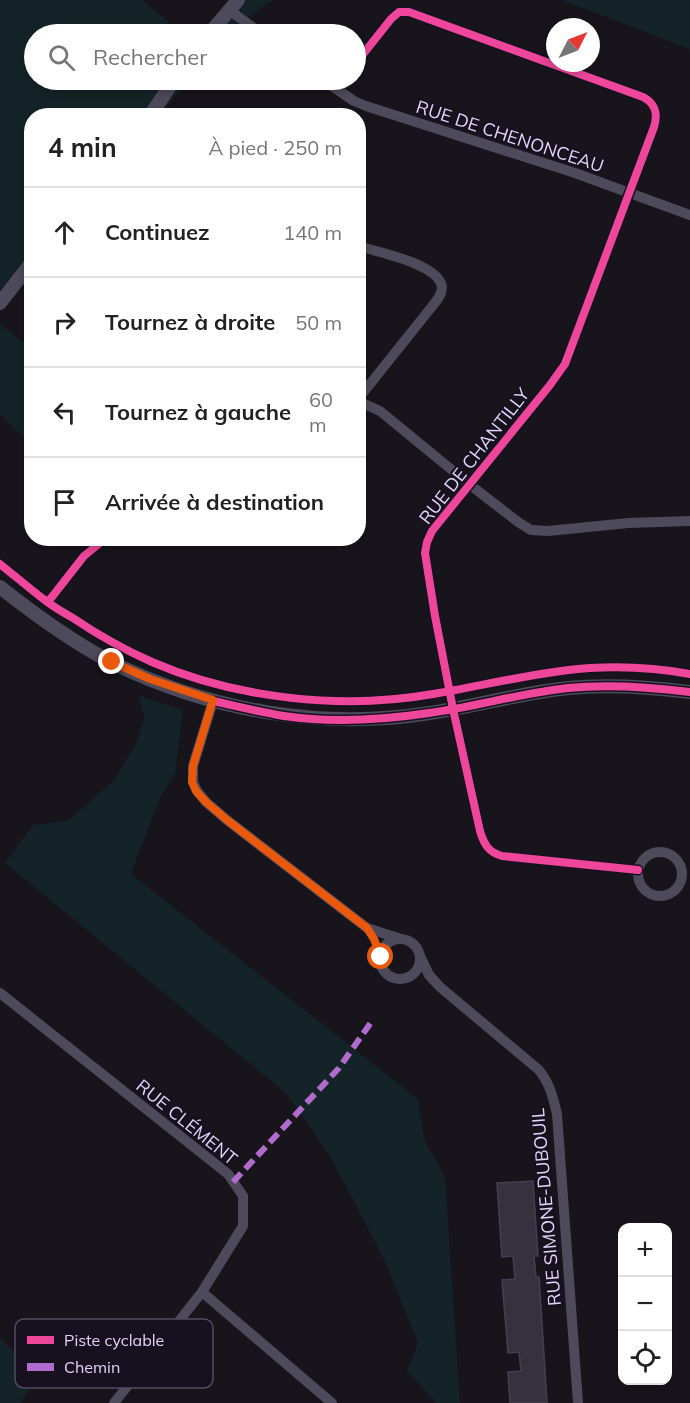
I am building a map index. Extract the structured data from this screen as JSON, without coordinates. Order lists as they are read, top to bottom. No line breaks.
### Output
{"streets":{"street":["RUE DE CHENONCEAU","RUE DE CHANTILLY","RUE CLÉMENT","RUE SIMONE-DUBOUIL"]},"crossings":[["RUE DE CHENONCEAU","RUE DE CHANTILLY"]],"legend":["Piste cyclable","Chemin"],"north":"top right","page":{"search":"Rechercher","heading":["4 min","À pied · 250 m"],"list":[["Continuez","140 m"],["Tournez à droite","50 m"],["Tournez à gauche","60 m"],"Arrivée à destination"],"map_buttons":["+","−"]}}
